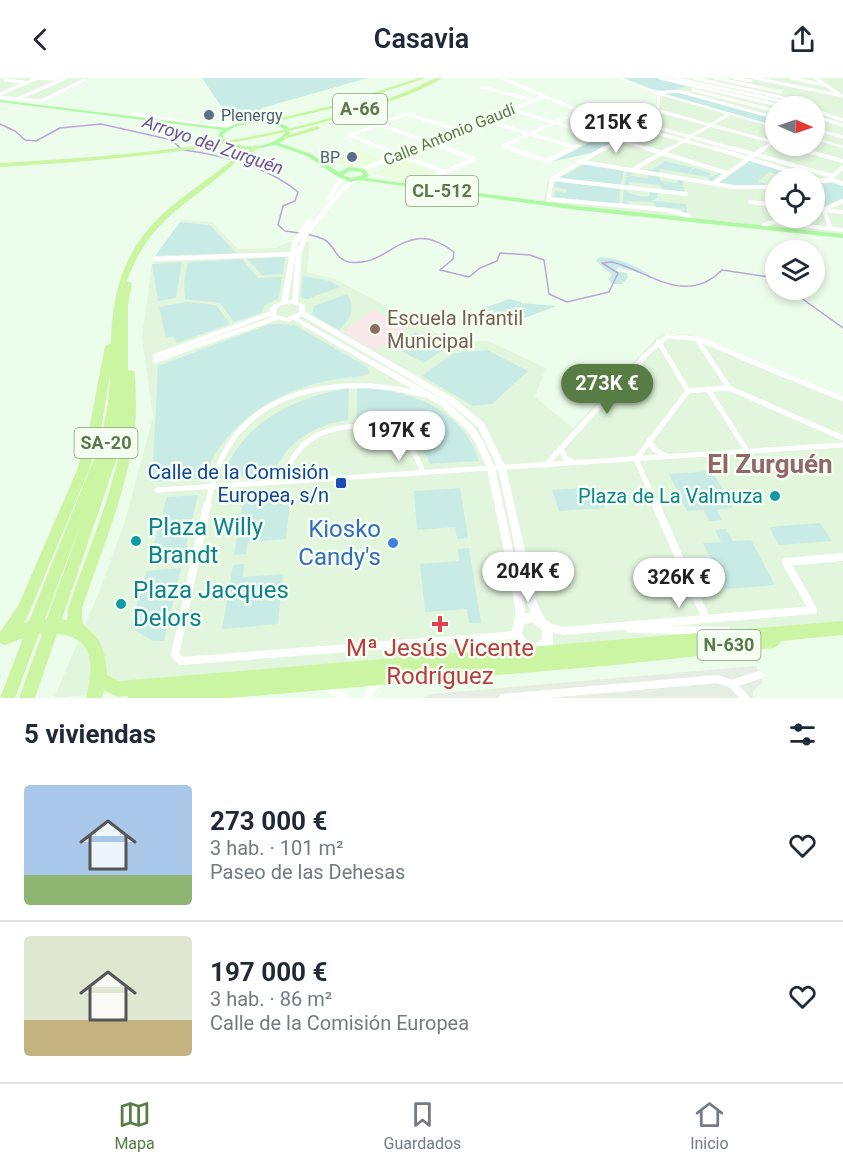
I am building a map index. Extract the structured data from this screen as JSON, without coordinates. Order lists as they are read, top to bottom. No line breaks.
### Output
{"streets":{"highway":["A-66","SA-20","N-630"],"main road":["CL-512"],"street":["Calle Antonio Gaudí"]},"crossings":[["Calle Antonio Gaudí","CL-512"],["CL-512","SA-20"]],"districts":["El Zurguén"],"water":["Arroyo del Zurguén"],"places":{"other":["Plenergy","BP","Escuela Infantil Municipal","Plaza de La Valmuza","Plaza Willy Brandt","Kiosko Candy's","Plaza Jacques Delors"],"transit":["Calle de la Comisión Europea, s/n"],"health":["Mª Jesús Vicente Rodríguez"]},"north":"right","page":{"header":"Casavia","price":["215K €","273K €","197K €","204K €","326K €"],"heading":"5 viviendas","list":[{"name":"273 000 €","note":"3 hab. · 101 m² · Paseo de las Dehesas"},{"name":"197 000 €","note":"3 hab. · 86 m² · Calle de la Comisión Europea"}],"tabs":["Mapa","Guardados","Inicio"]}}
